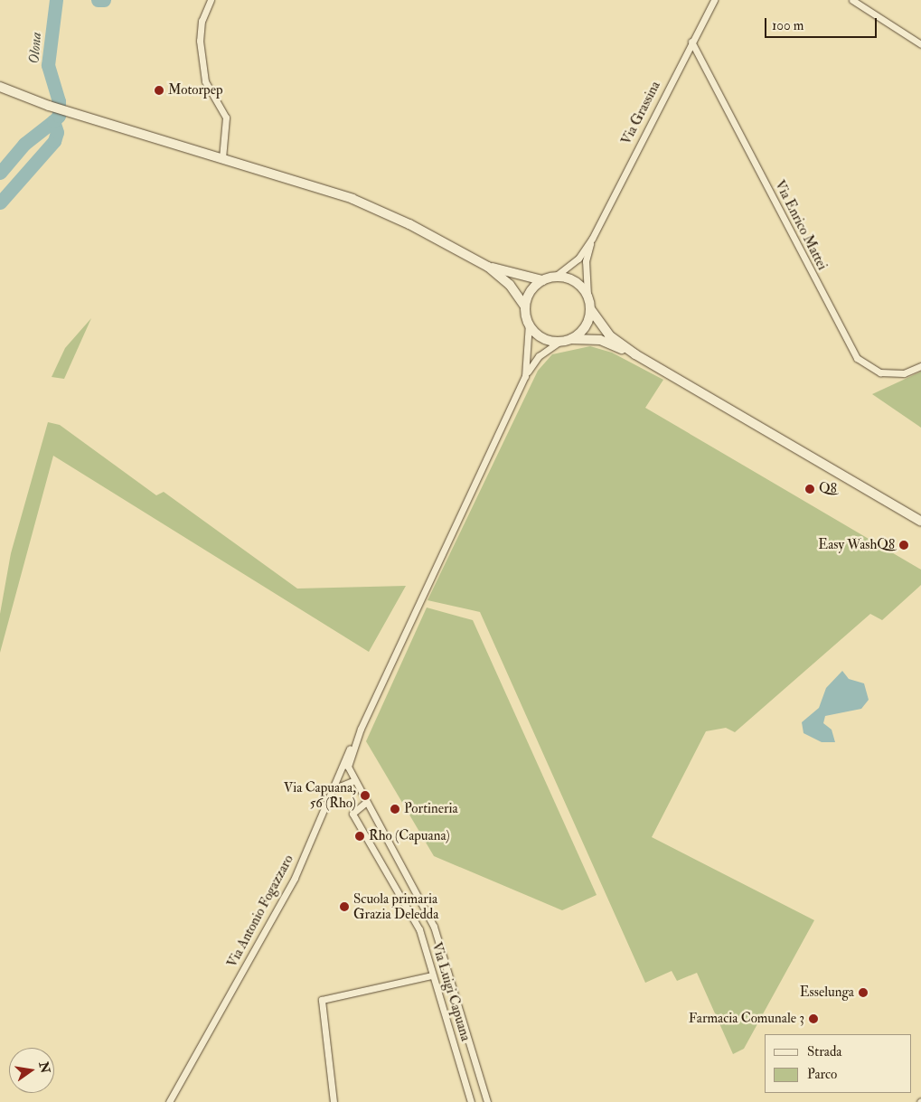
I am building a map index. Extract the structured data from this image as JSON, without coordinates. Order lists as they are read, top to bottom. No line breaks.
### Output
{"streets":{"street":["Via Grassina","Via Enrico Mattei","Via Antonio Fogazzaro","Via Luigi Capuana"]},"crossings":[["Via Grassina","Via Enrico Mattei"]],"water":["Olona"],"places":["Motorpep","Q8","Easy WashQ8","Via Capuana, 56 (Rho)","Portineria","Rho (Capuana)","Scuola primaria Grazia Deledda","Esselunga","Farmacia Comunale 3"],"legend":["Strada","Parco"],"scale_bar":"100 m","north":"right"}
